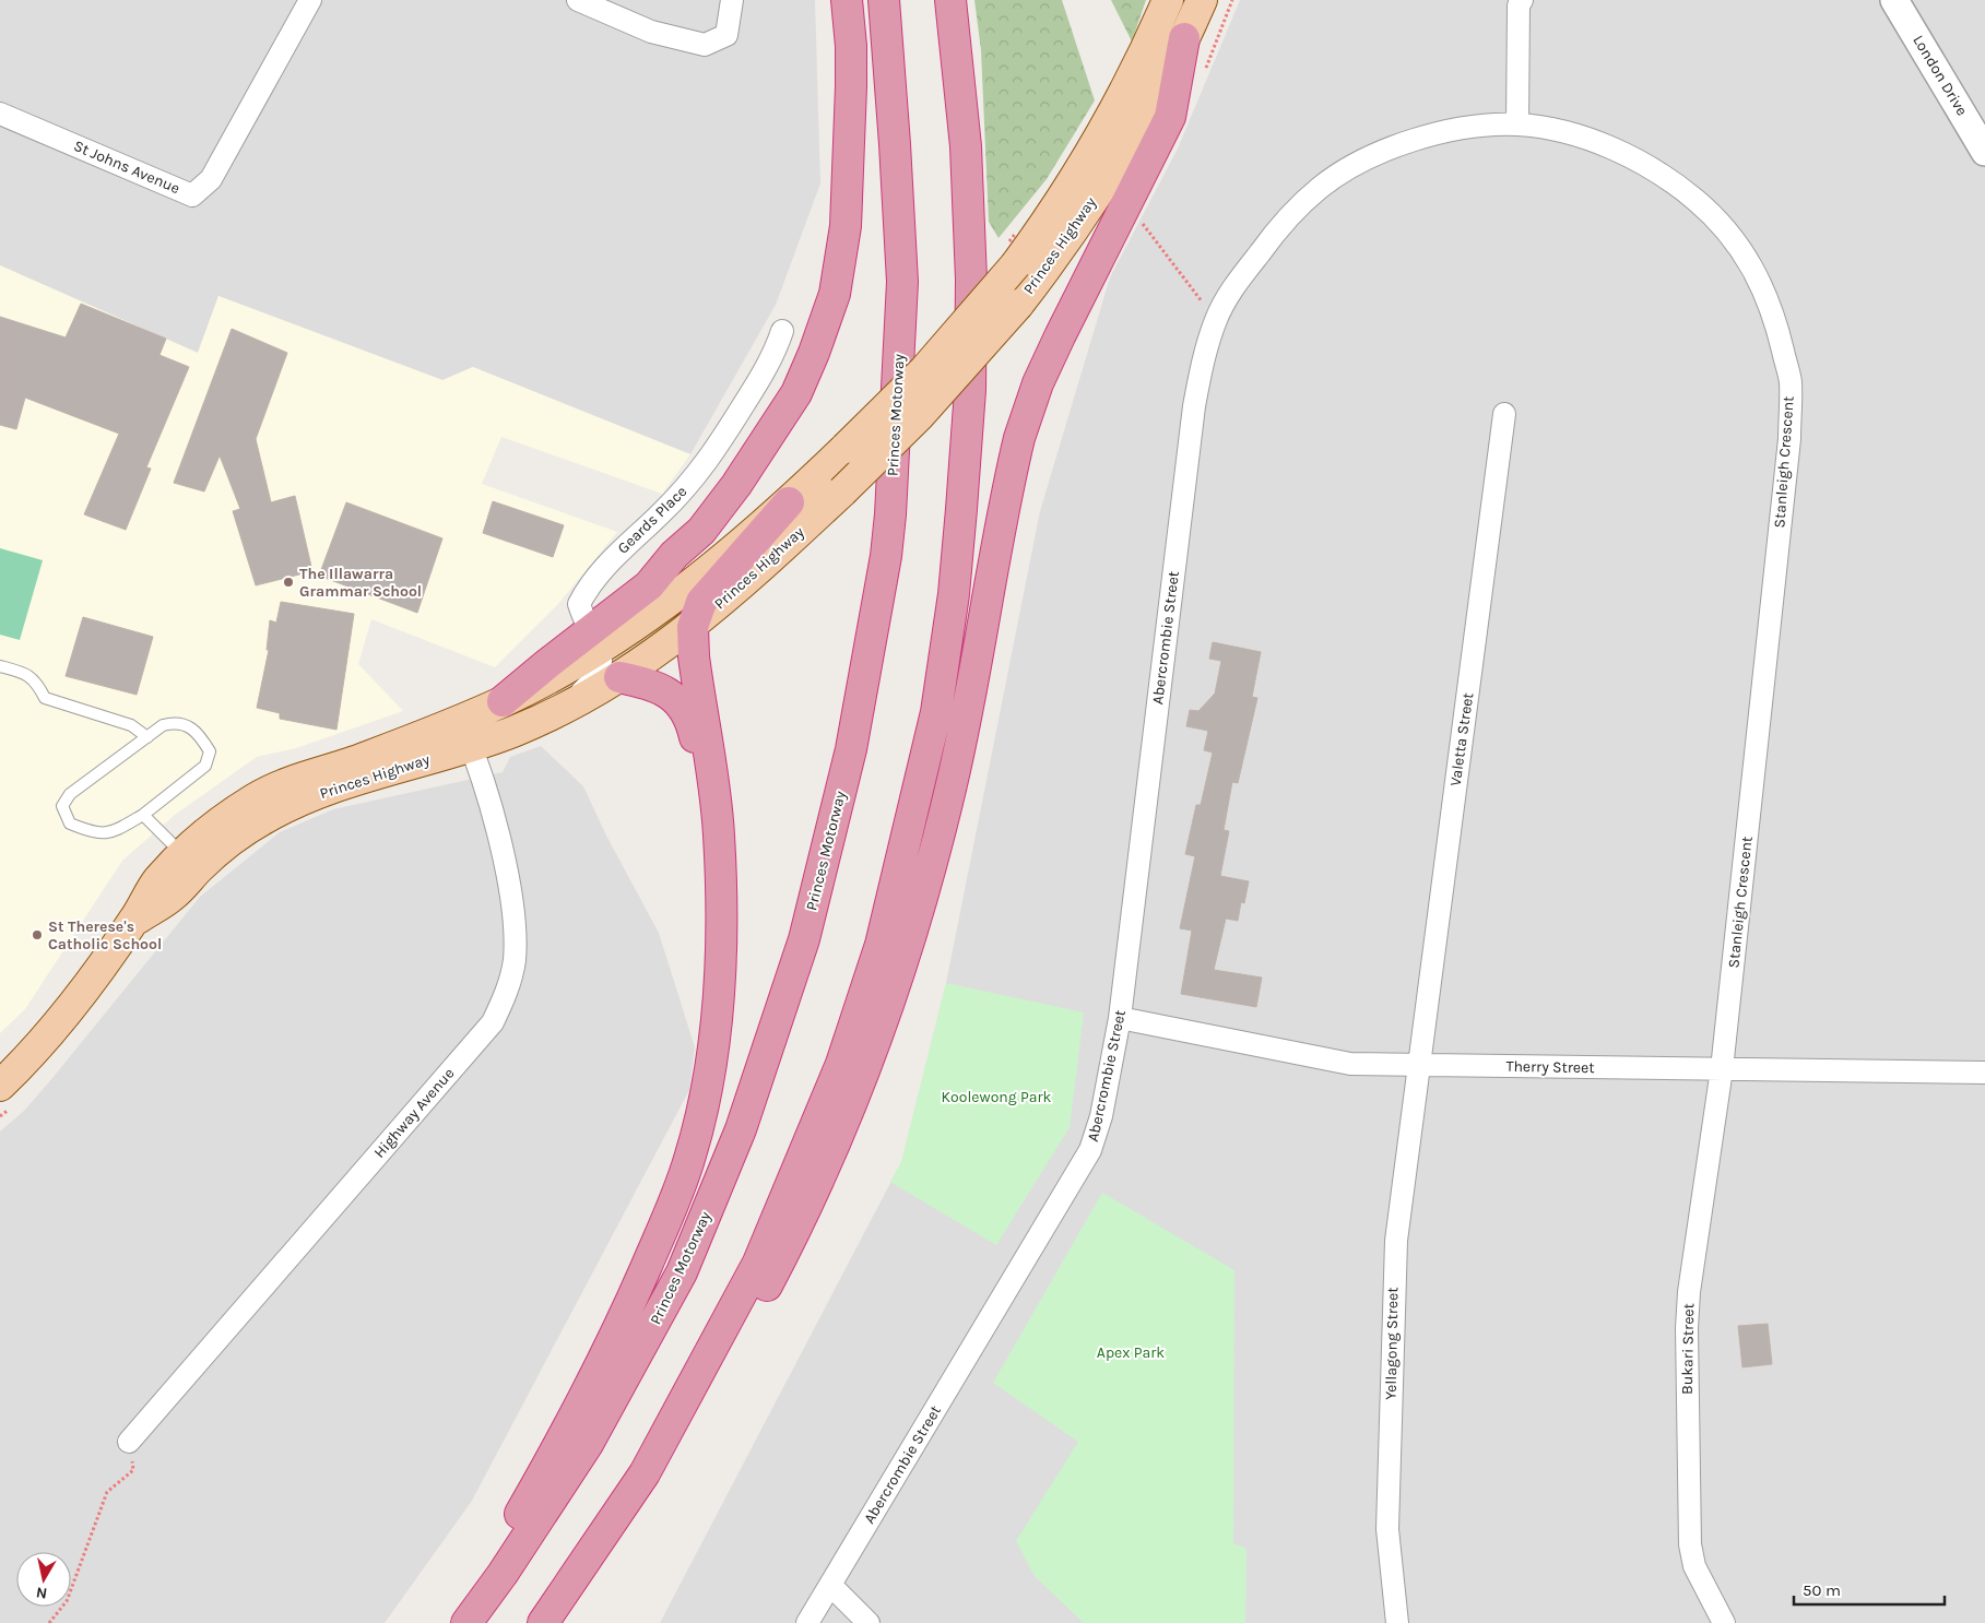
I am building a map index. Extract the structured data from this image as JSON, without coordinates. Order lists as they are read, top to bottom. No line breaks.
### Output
{"streets":{"highway":["Princes Motorway"],"main road":["Princes Highway"],"street":["London Drive","St Johns Avenue","Stanleigh Crescent","Geards Place","Abercrombie Street","Valetta Street","Therry Street","Highway Avenue","Yellagong Street","Bukari Street"]},"crossings":[["Princes Highway","Geards Place"],["Princes Highway","Highway Avenue"],["Stanleigh Crescent","Abercrombie Street"],["Stanleigh Crescent","Therry Street"],["Stanleigh Crescent","Bukari Street"],["Abercrombie Street","Therry Street"],["Valetta Street","Therry Street"],["Valetta Street","Yellagong Street"],["Therry Street","Yellagong Street"],["Therry Street","Bukari Street"]],"parks":["Koolewong Park","Apex Park"],"places":["The Illawarra Grammar School","St Therese's Catholic School"],"scale_bar":"50 m","north":"bottom"}
